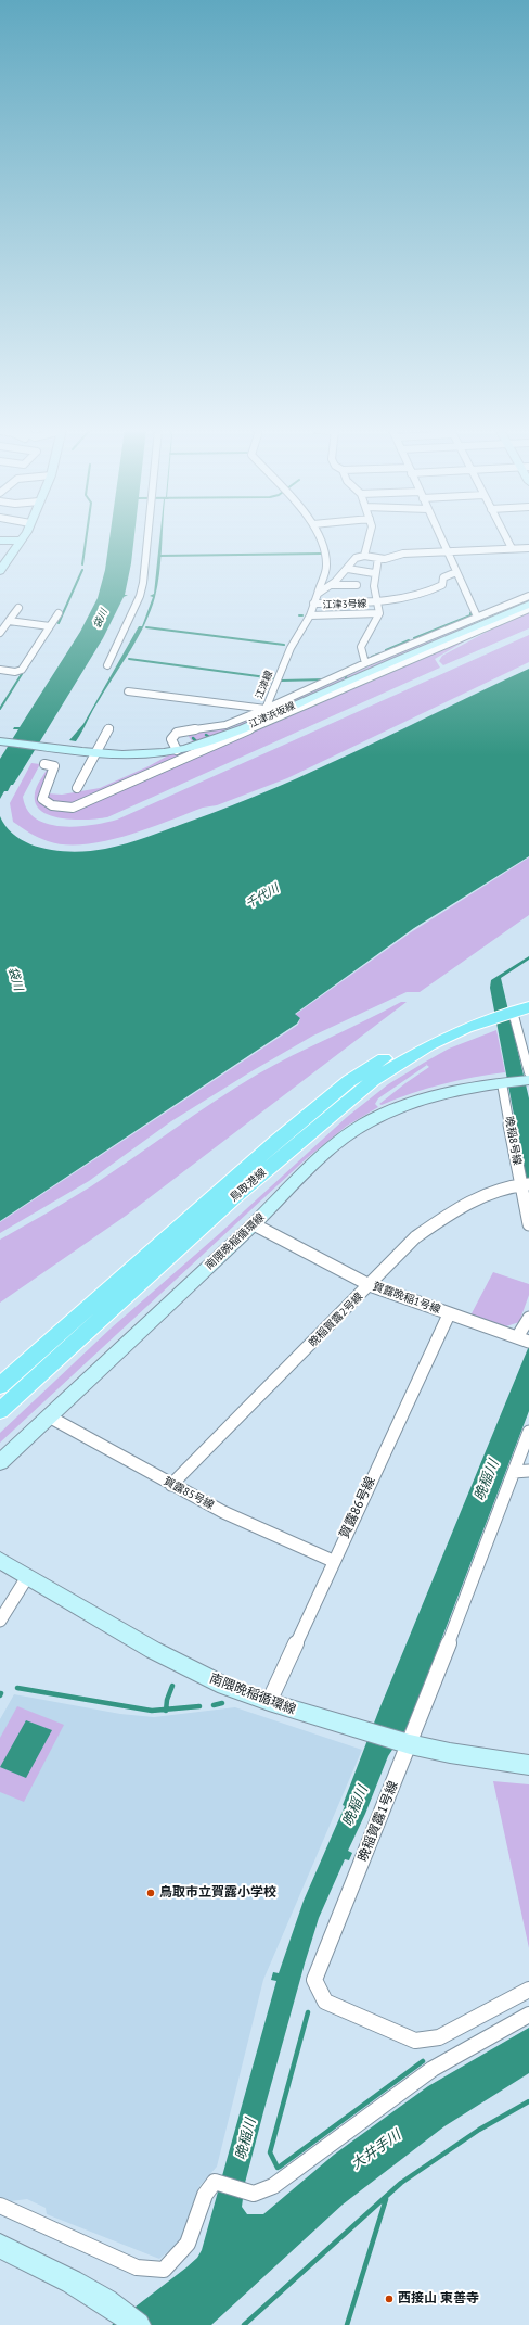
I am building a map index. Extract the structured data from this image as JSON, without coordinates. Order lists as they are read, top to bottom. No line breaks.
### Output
{"streets":{"main road":["鳥取港線"],"street":["江津3号線","江津線","江津浜坂線","晩稲8号線","南隈晩稲循環線","賀露晩稲1号線","晩稲賀露2号線","賀露85号線","賀露86号線","晩稲賀露1号線"]},"crossings":[["江津3号線","江津線"],["晩稲8号線","南隈晩稲循環線"],["晩稲8号線","晩稲賀露2号線"],["南隈晩稲循環線","賀露晩稲1号線"],["南隈晩稲循環線","賀露85号線"],["南隈晩稲循環線","賀露86号線"],["南隈晩稲循環線","晩稲賀露1号線"],["賀露晩稲1号線","晩稲賀露2号線"],["賀露晩稲1号線","賀露86号線"],["晩稲賀露2号線","賀露85号線"],["賀露85号線","賀露86号線"]],"water":["袋川","千代川","晩稲川","大井手川"],"places":["鳥取市立賀露小学校","西接山 東善寺"]}
